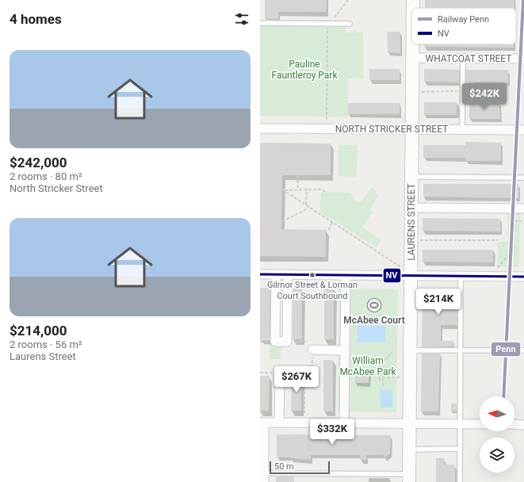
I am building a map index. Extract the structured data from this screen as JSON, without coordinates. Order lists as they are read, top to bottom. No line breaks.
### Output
{"streets":{"street":["WHATCOAT STREET","NORTH STRICKER STREET","LAURENS STREET"]},"crossings":[["WHATCOAT STREET","LAURENS STREET"],["NORTH STRICKER STREET","LAURENS STREET"]],"parks":["Pauline Fauntleroy Park","William McAbee Park"],"places":{"other":["Gilmor Street & Lorman Court Southbound"],"sports":["McAbee Court"]},"lines":["rail line Penn","transit line NV"],"legend":["Railway Penn","NV"],"scale_bar":"50 m","north":"left","page":{"heading":"4 homes","list":[{"name":"$242,000","note":"2 rooms · 80 m² · North Stricker Street"},{"name":"$214,000","note":"2 rooms · 56 m² · Laurens Street"}],"price":["$242K","$214K","$267K","$332K"],"scale":"50 m"}}
